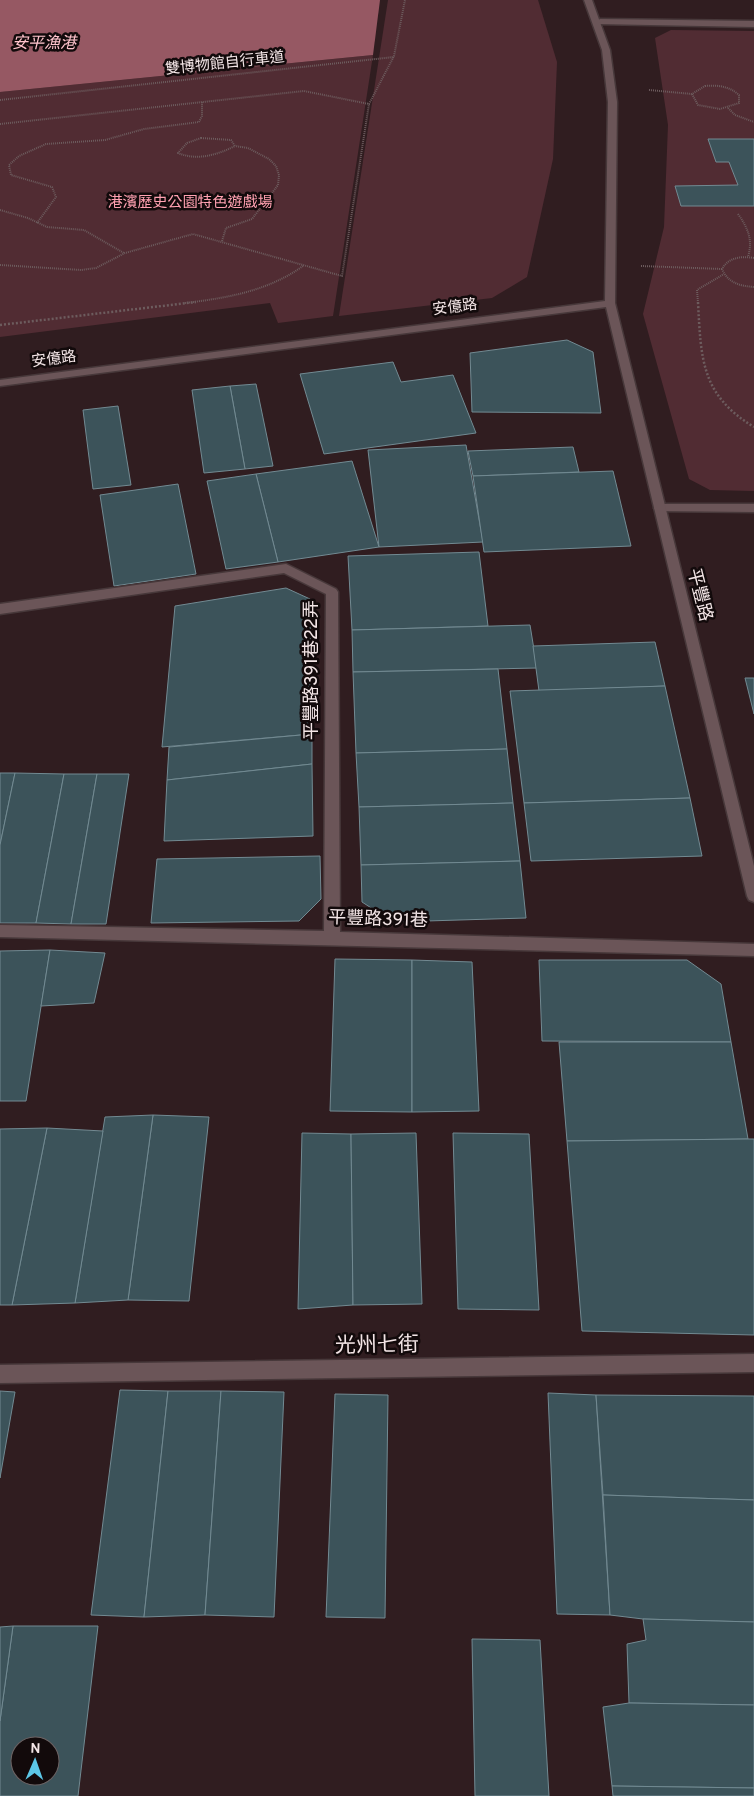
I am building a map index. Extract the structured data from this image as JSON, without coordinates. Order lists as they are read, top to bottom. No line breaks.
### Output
{"streets":{"street":["安億路","平豐路","平豐路391巷22弄","平豐路391巷","光州七街"],"path":["雙博物館自行車道"]},"crossings":[["安億路","平豐路"],["平豐路391巷22弄","平豐路391巷"]],"water":["安平漁港"],"parks":["港濱歷史公園特色遊戲場"],"north":"top"}
